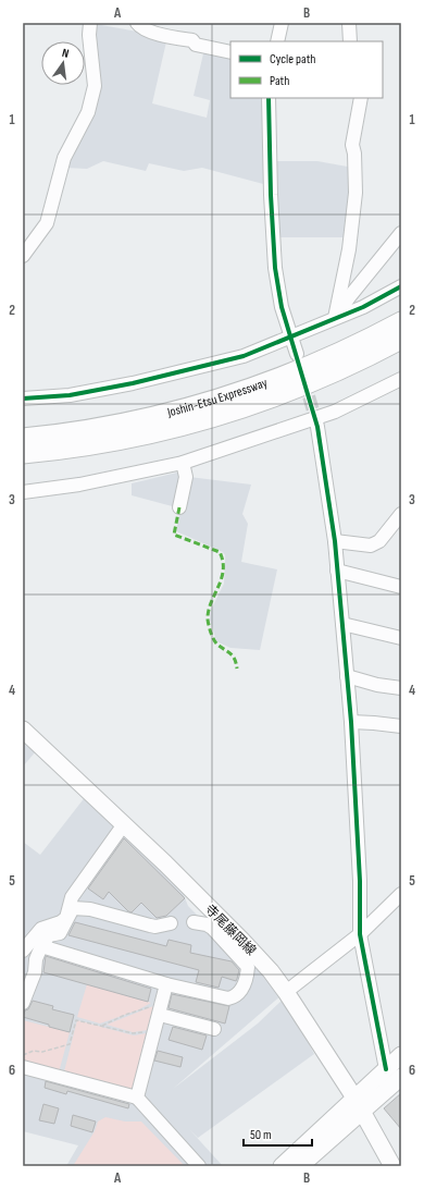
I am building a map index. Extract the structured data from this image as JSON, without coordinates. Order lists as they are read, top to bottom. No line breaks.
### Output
{"streets":{"highway":["Joshin-Etsu Expressway"],"main road":["寺尾藤岡線"]},"legend":["Cycle path","Path"],"scale_bar":"50 m","north":"top","grid":{"columns":["A","B"],"rows":["1","2","3","4","5","6"]}}
